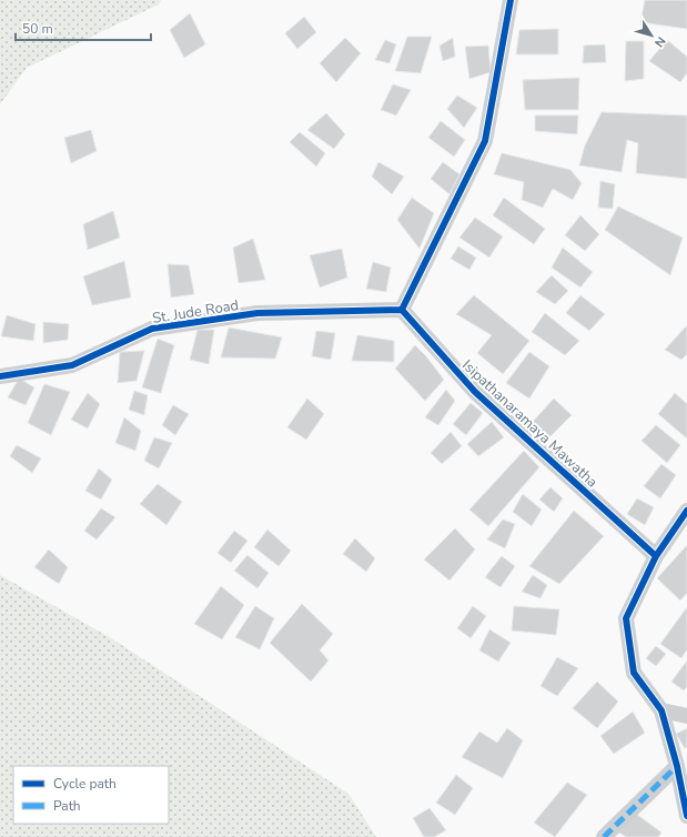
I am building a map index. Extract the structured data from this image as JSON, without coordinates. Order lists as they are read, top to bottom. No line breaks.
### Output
{"streets":{"street":["St. Jude Road","Isipathanaramaya Mawatha"]},"crossings":[["St. Jude Road","Isipathanaramaya Mawatha"]],"legend":["Cycle path","Path"],"scale_bar":"50 m","north":"bottom right"}
